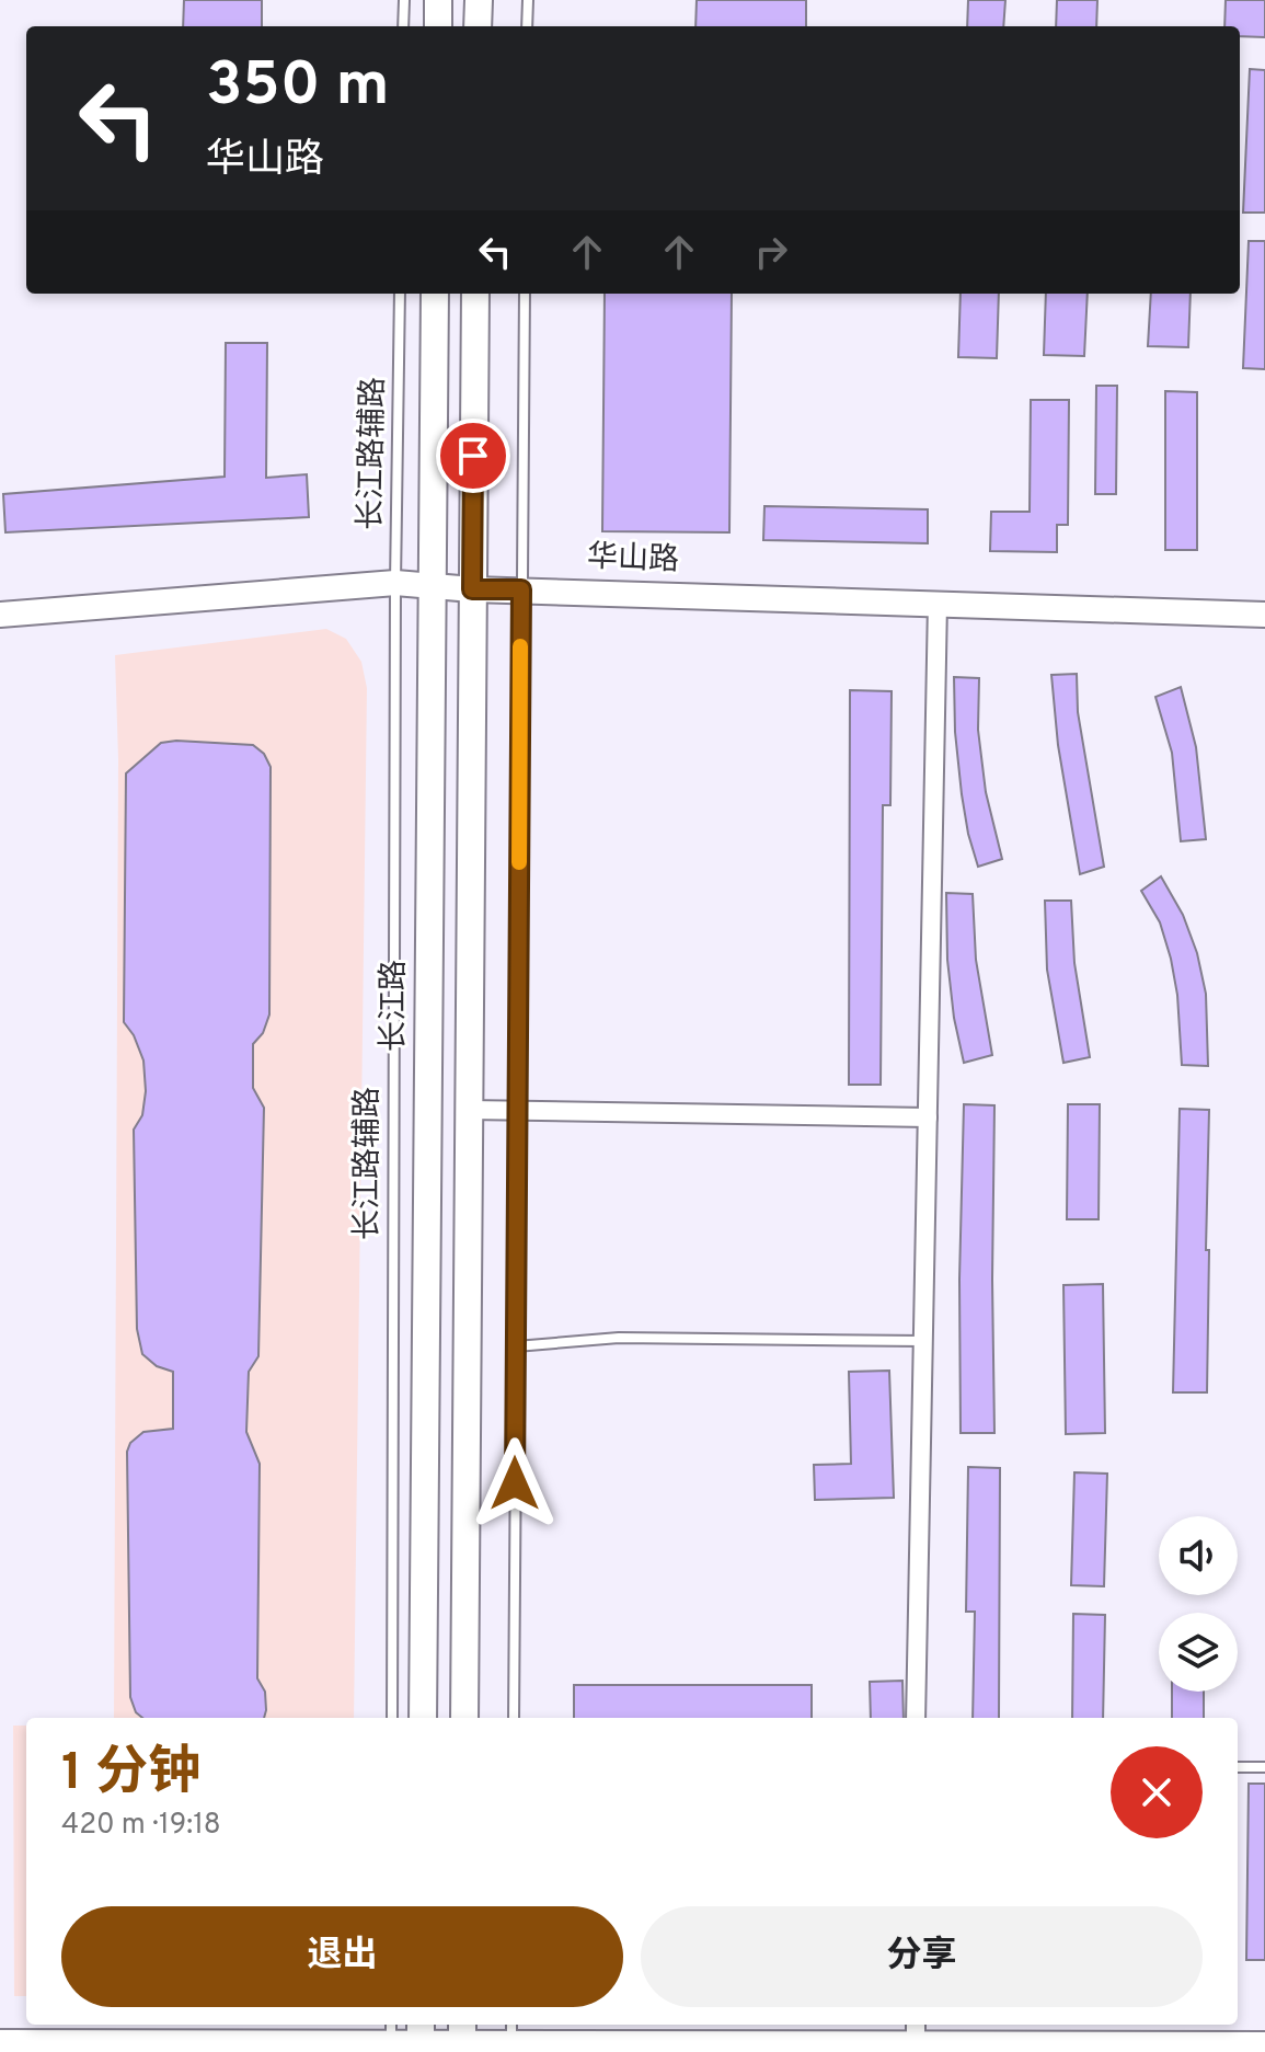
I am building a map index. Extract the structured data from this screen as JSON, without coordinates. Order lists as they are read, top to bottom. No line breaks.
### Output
{"streets":{"main road":["长江路"],"street":["华山路"],"lane":["长江路辅路"]},"crossings":[["长江路辅路","华山路"],["华山路","长江路"]],"page":{"turn":["350 m","华山路"],"heading":["1 分钟","420 m · 19:18"],"buttons":["退出","分享"]}}
